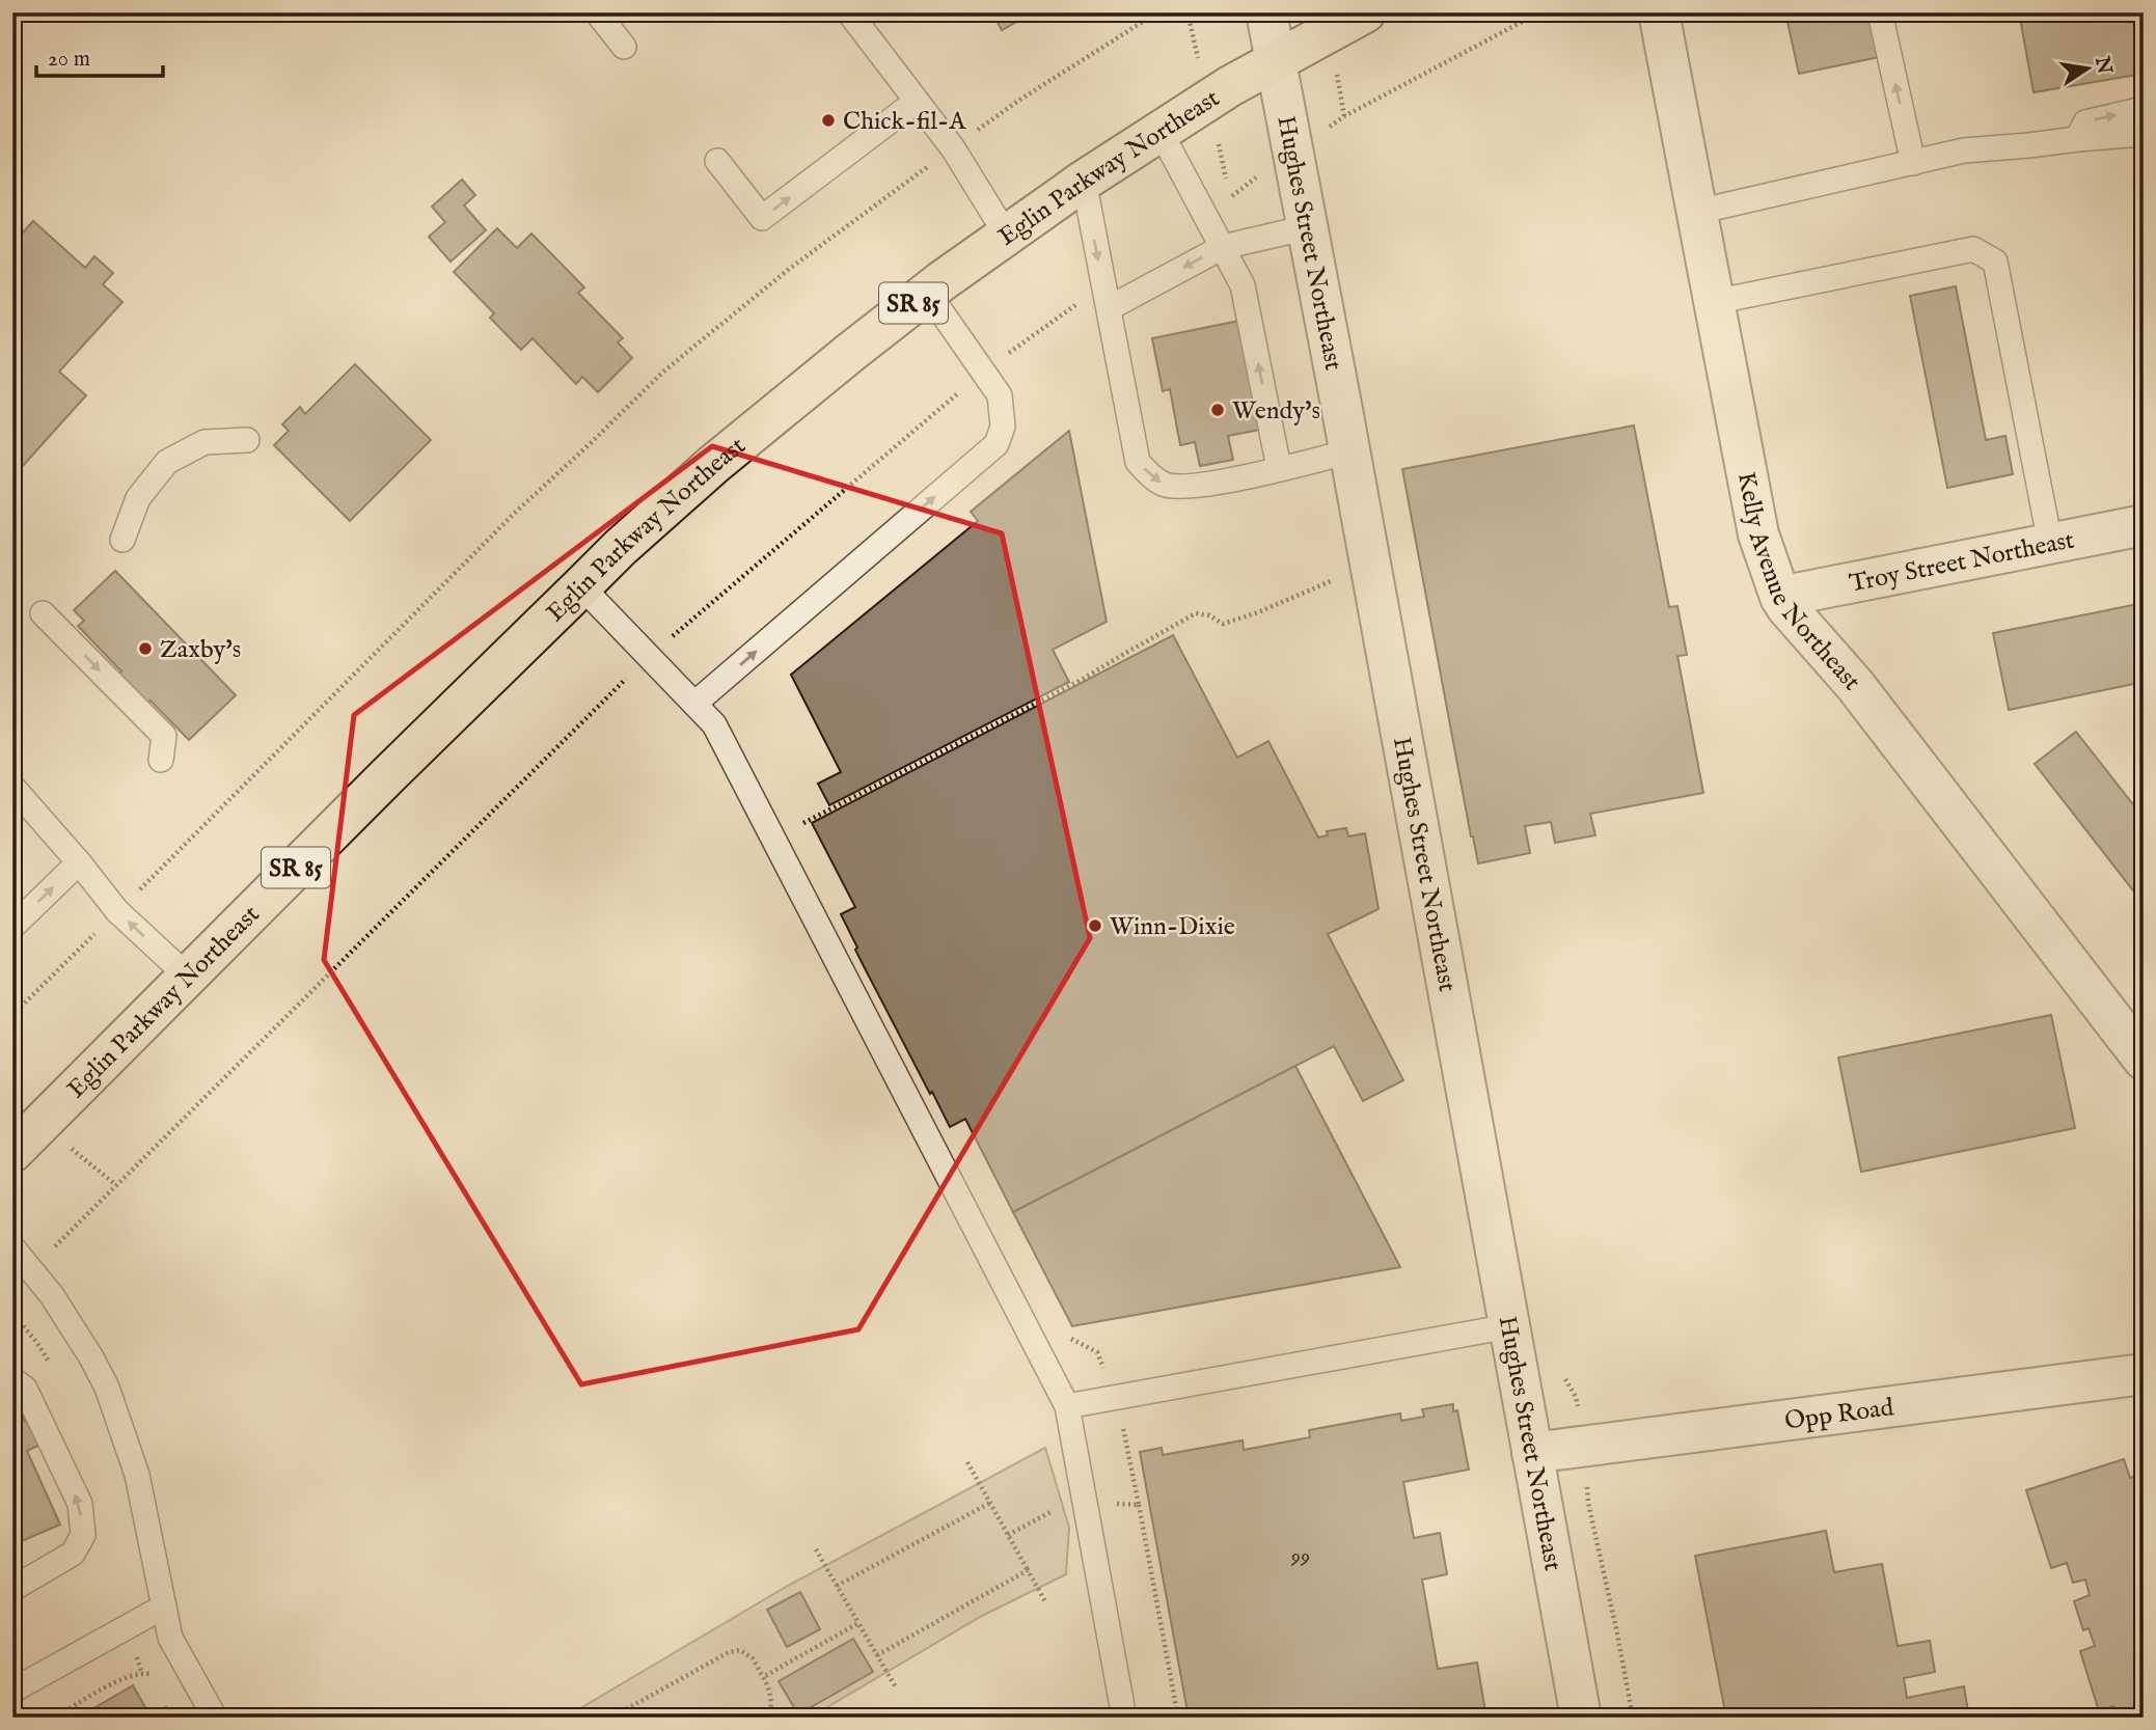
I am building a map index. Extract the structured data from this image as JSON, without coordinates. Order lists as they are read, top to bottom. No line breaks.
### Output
{"streets":{"highway":["Eglin Parkway Northeast","SR 85"],"street":["Hughes Street Northeast","Troy Street Northeast","Kelly Avenue Northeast","Opp Road"]},"crossings":[["Eglin Parkway Northeast","Hughes Street Northeast"],["Hughes Street Northeast","Opp Road"],["Troy Street Northeast","Kelly Avenue Northeast"]],"places":["Chick-fil-A","Wendy's","Zaxby's","Winn-Dixie"],"house_numbers":["99"],"scale_bar":"20 m","north":"right"}
